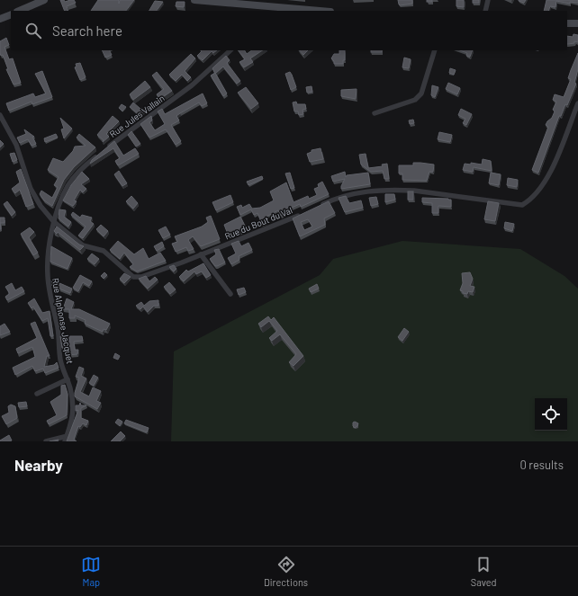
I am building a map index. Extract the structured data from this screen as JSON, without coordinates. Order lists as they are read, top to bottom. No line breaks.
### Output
{"streets":{"street":["Rue Jules Vallain","Rue du Bout du Val","Rue Alphonse Jacquet"]},"crossings":[["Rue du Bout du Val","Rue Alphonse Jacquet"]],"page":{"search":"Search here","heading":["Nearby","0 results"],"nav":["Map","Directions","Saved"]}}
